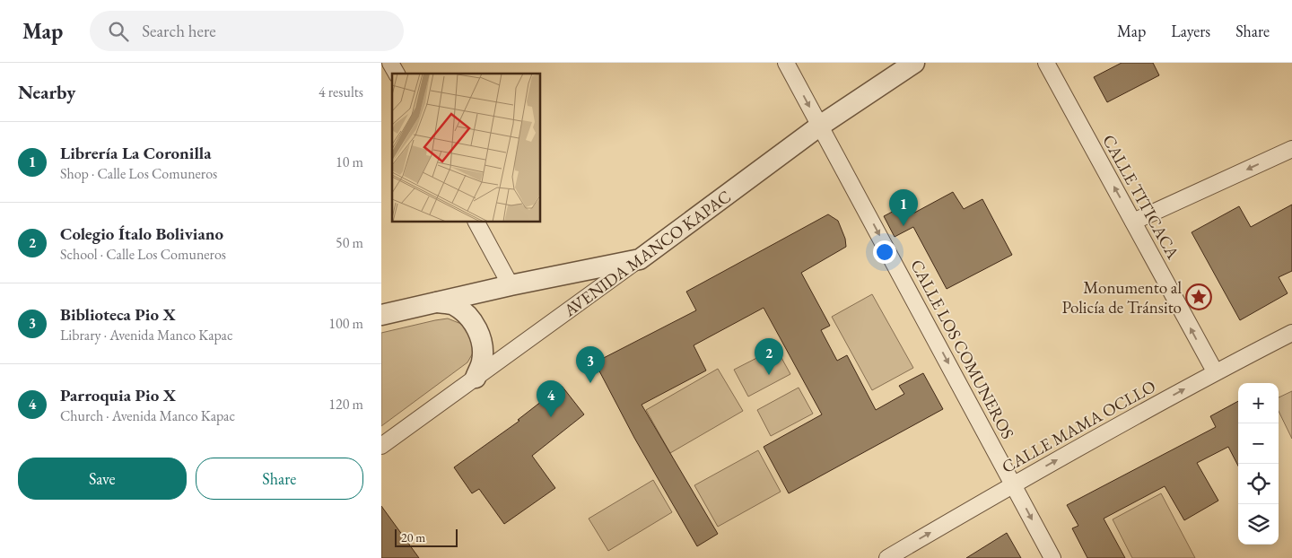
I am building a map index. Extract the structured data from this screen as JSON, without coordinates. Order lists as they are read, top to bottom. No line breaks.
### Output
{"streets":{"street":["CALLE TITICACA","AVENIDA MANCO KAPAC","CALLE LOS COMUNEROS","CALLE MAMA OCLLO"]},"crossings":[["CALLE TITICACA","CALLE MAMA OCLLO"],["AVENIDA MANCO KAPAC","CALLE LOS COMUNEROS"],["CALLE LOS COMUNEROS","CALLE MAMA OCLLO"]],"one_way":["CALLE TITICACA","CALLE LOS COMUNEROS","CALLE MAMA OCLLO"],"places":{"place":["Monumento al Policía de Tránsito"]},"scale_bar":"20 m","page":{"header":"Map","search":"Search here","nav":["Map","Layers","Share"],"heading":["Nearby","4 results"],"list":[{"mark":"1","name":"Librería La Coronilla","note":"Shop · Calle Los Comuneros","value":"10 m"},{"mark":"2","name":"Colegio Ítalo Boliviano","note":"School · Calle Los Comuneros","value":"50 m"},{"mark":"3","name":"Biblioteca Pio X","note":"Library · Avenida Manco Kapac","value":"100 m"},{"mark":"4","name":"Parroquia Pio X","note":"Church · Avenida Manco Kapac","value":"120 m"}],"pins":["1","2","3","4"],"map_buttons":["+","−"],"buttons":["Save","Share"],"scale":"20 m"}}
